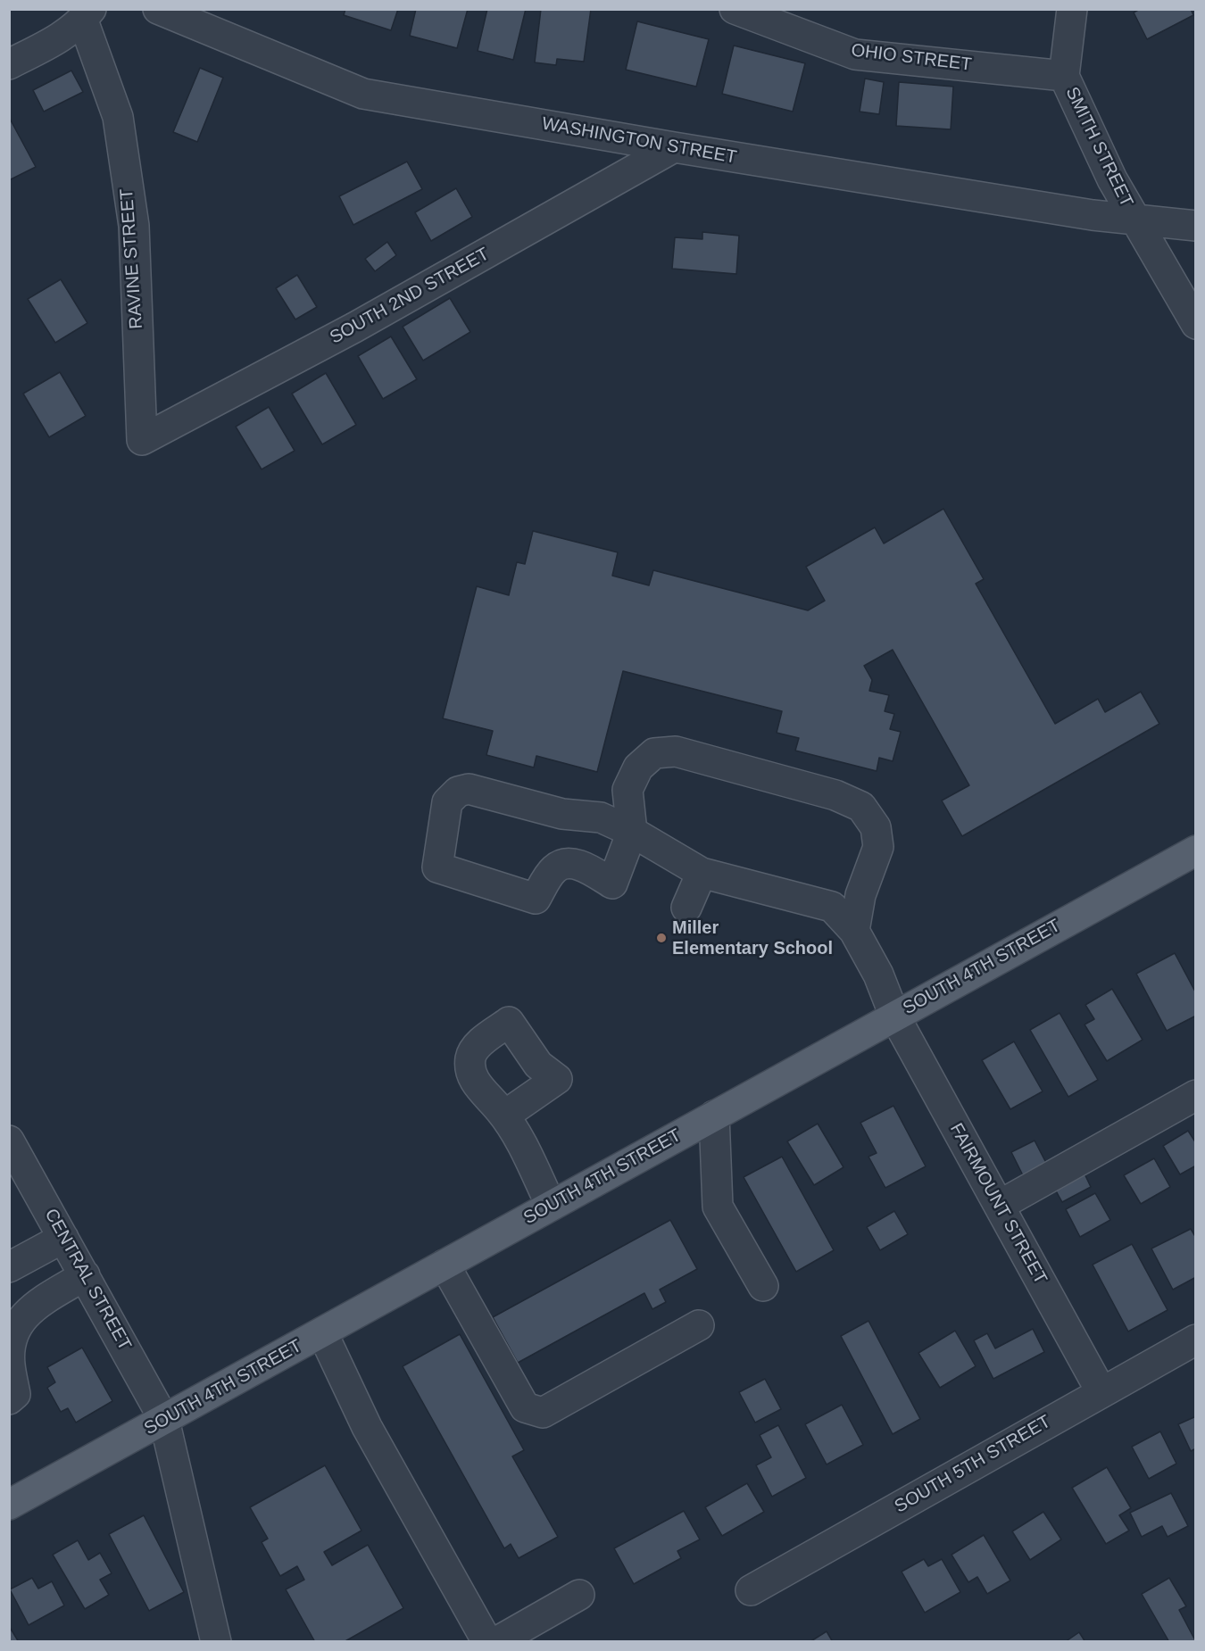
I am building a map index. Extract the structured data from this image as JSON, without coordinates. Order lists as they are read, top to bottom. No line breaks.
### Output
{"streets":{"main road":["SOUTH 4TH STREET"],"street":["OHIO STREET","WASHINGTON STREET","SMITH STREET","RAVINE STREET","SOUTH 2ND STREET","FAIRMOUNT STREET","CENTRAL STREET","SOUTH 5TH STREET"]},"crossings":[["OHIO STREET","SMITH STREET"],["WASHINGTON STREET","SMITH STREET"],["WASHINGTON STREET","SOUTH 2ND STREET"],["RAVINE STREET","SOUTH 2ND STREET"],["SOUTH 4TH STREET","FAIRMOUNT STREET"],["SOUTH 4TH STREET","CENTRAL STREET"],["FAIRMOUNT STREET","SOUTH 5TH STREET"]],"places":["Miller Elementary School"]}
